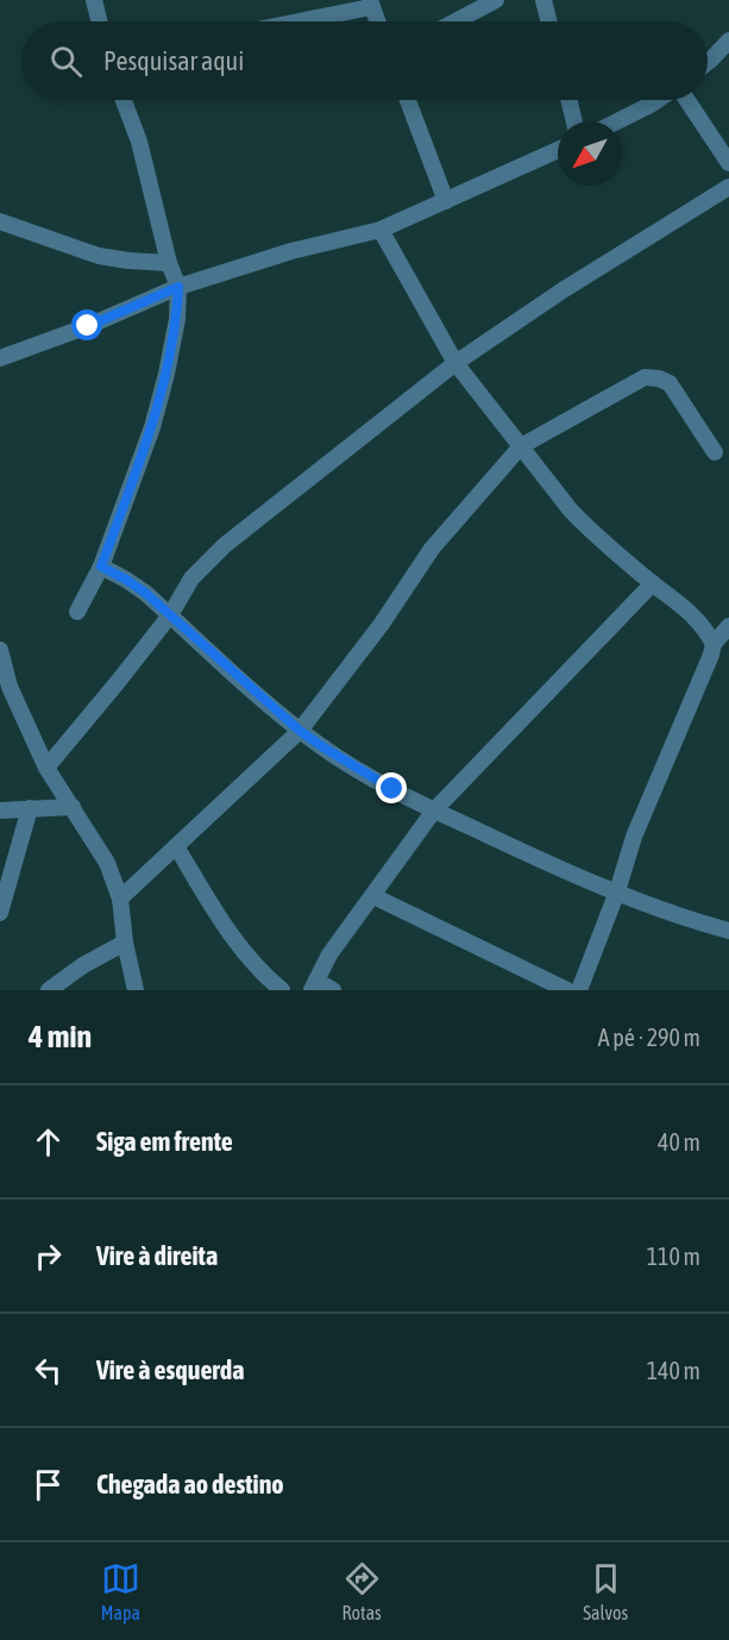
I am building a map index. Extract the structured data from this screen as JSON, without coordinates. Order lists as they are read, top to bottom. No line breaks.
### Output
{"north":"bottom left","page":{"search":"Pesquisar aqui","heading":["4 min","A pé · 290 m"],"list":[["Siga em frente","40 m"],["Vire à direita","110 m"],["Vire à esquerda","140 m"],"Chegada ao destino"],"nav":["Mapa","Rotas","Salvos"]}}
